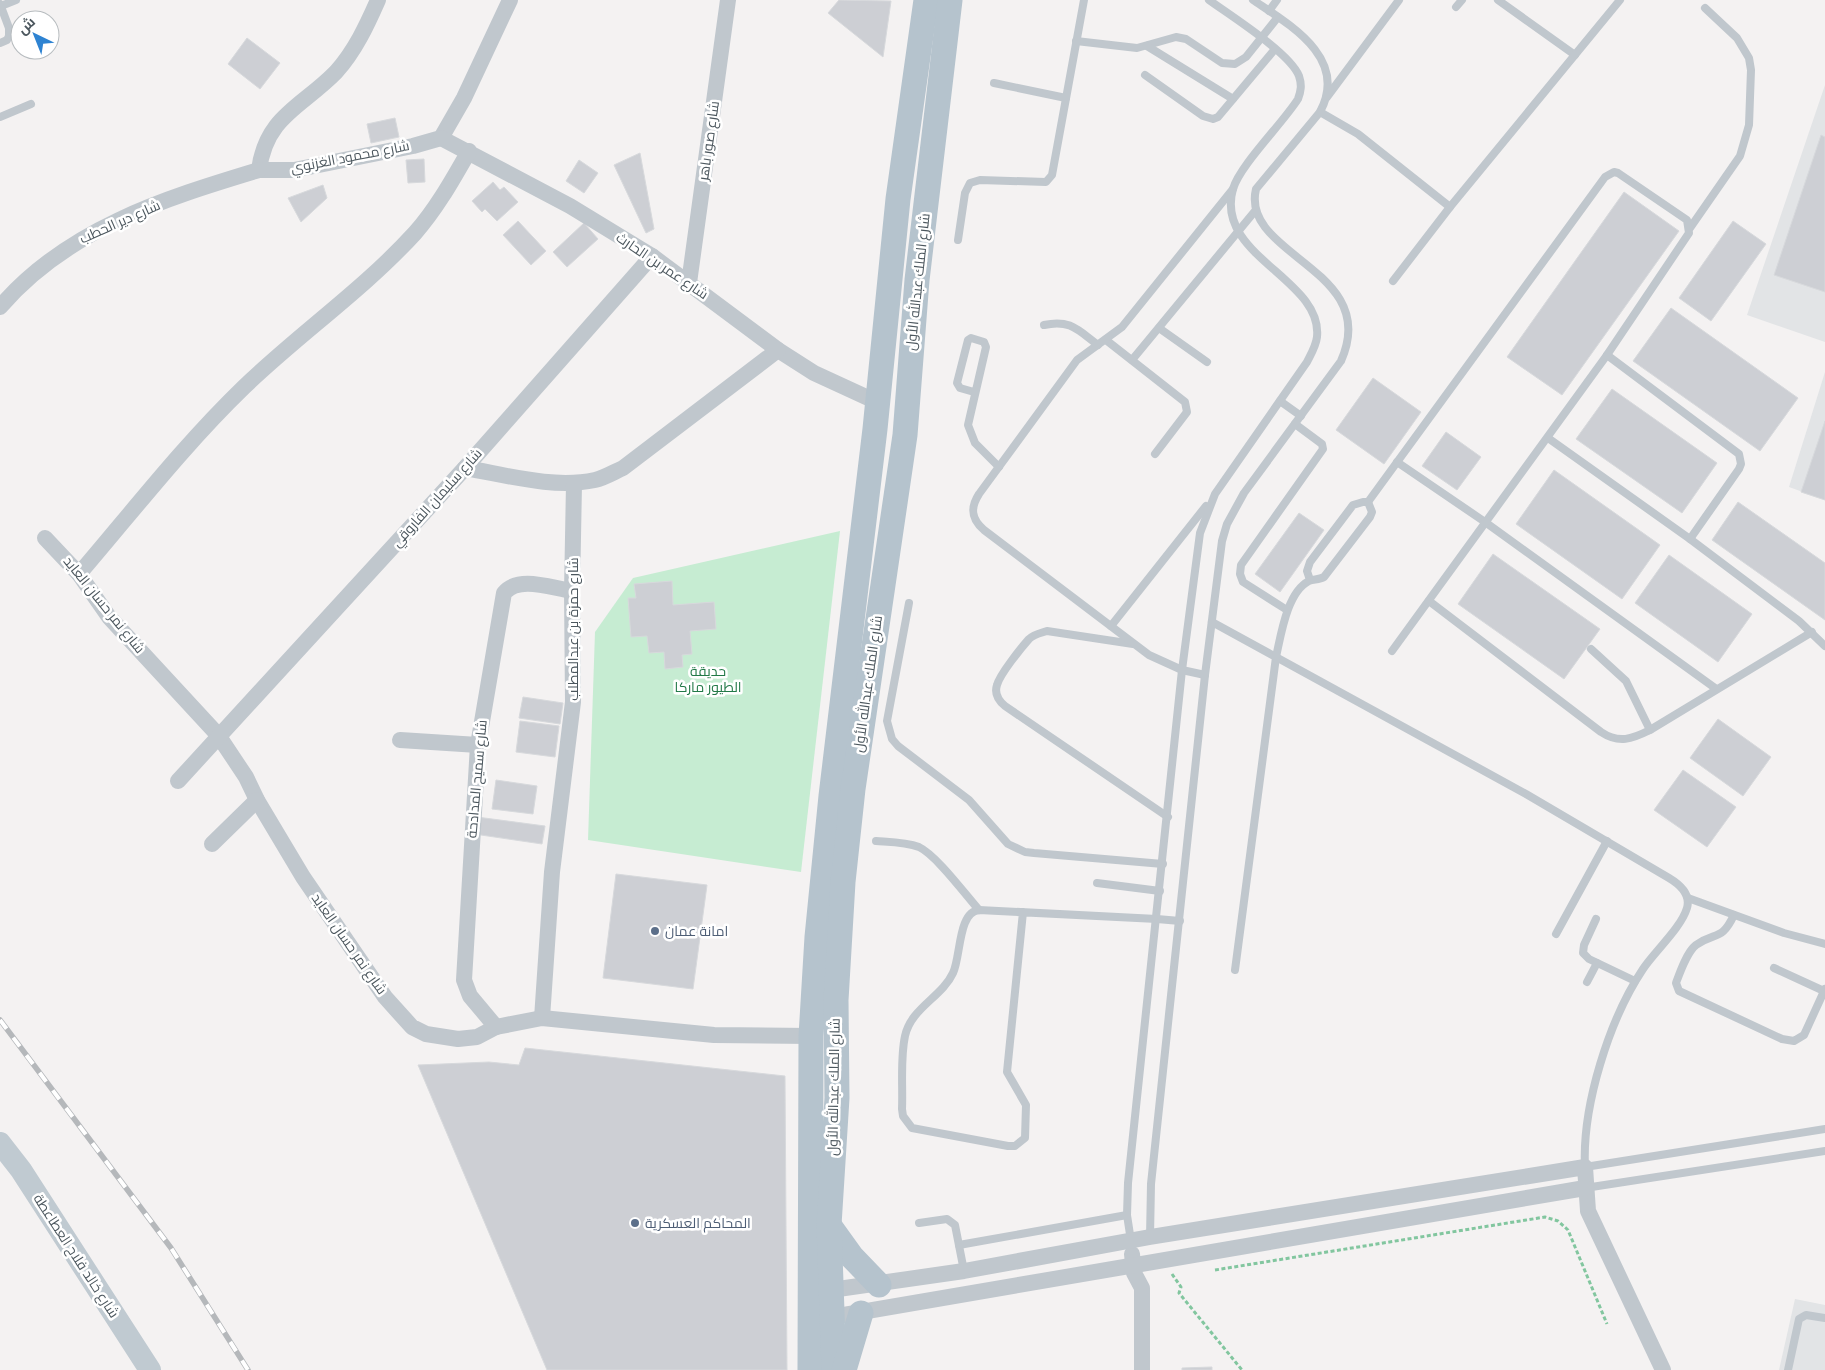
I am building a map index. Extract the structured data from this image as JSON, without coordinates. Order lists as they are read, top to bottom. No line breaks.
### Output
{"streets":{"main road":["شارع الملك عبدالله الأول"],"street":["شارع صور باهر","شارع محمود الغزنوي","شارع دير الحطب","شارع عمر بن الحارث","شارع سليمان الفاروقي","شارع نمر حسان العايد","شارع حمزة بن عبدالمطلب","شارع سميح المدادحة","شارع خالد فلاح العطاعطة"]},"crossings":[["شارع صور باهر","شارع عمر بن الحارث"],["شارع محمود الغزنوي","شارع دير الحطب"],["شارع محمود الغزنوي","شارع عمر بن الحارث"],["شارع عمر بن الحارث","شارع الملك عبدالله الأول"],["شارع عمر بن الحارث","شارع سليمان الفاروقي"],["شارع الملك عبدالله الأول","شارع نمر حسان العايد"],["شارع سليمان الفاروقي","شارع نمر حسان العايد"],["شارع نمر حسان العايد","شارع حمزة بن عبدالمطلب"],["شارع نمر حسان العايد","شارع سميح المدادحة"],["شارع حمزة بن عبدالمطلب","شارع سميح المدادحة"]],"parks":["حديقة الطيور ماركا"],"places":["امانة عمان","المحاكم العسكرية"],"north":"top left"}
